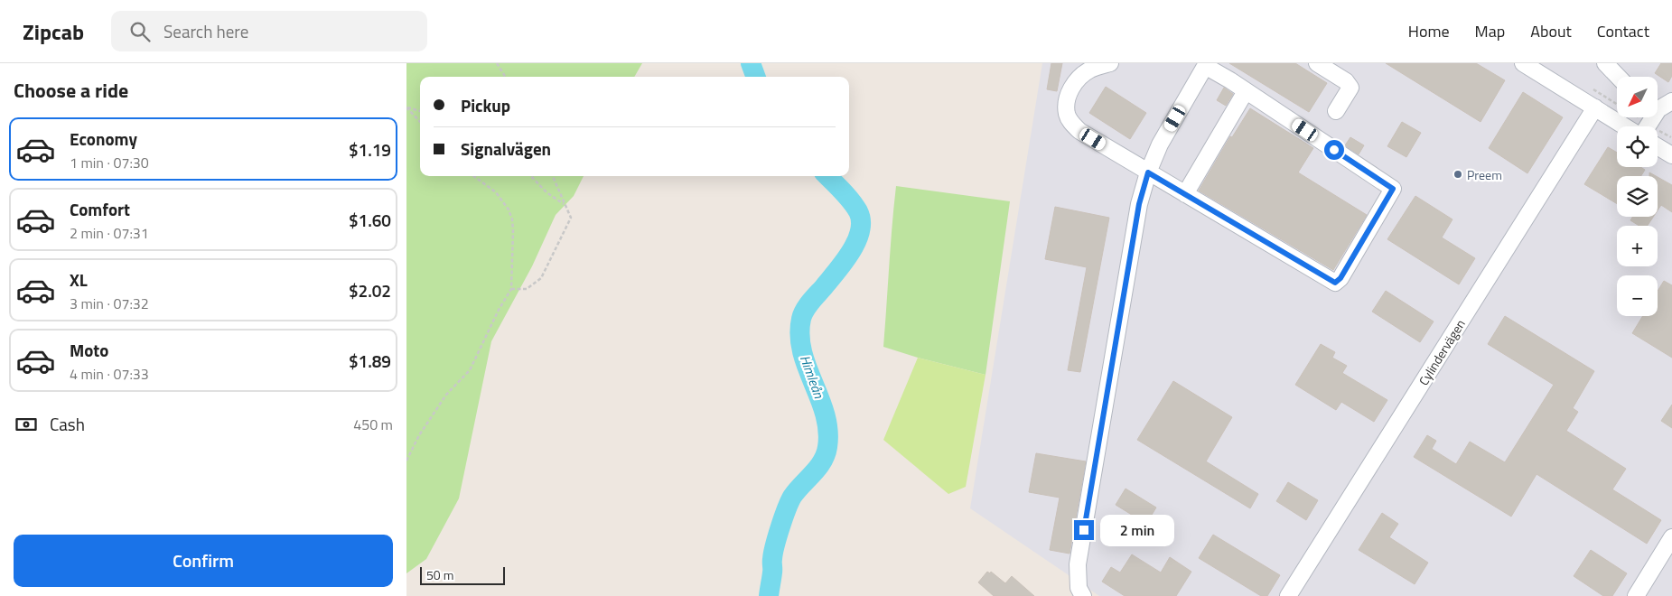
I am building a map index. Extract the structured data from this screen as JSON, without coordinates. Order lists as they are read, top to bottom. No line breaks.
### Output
{"streets":{"street":["Cylindervägen"]},"water":["Himleån"],"places":["Preem"],"scale_bar":"50 m","north":"bottom left","page":{"header":"Zipcab","search":"Search here","nav":["Home","Map","About","Contact"],"heading":"Choose a ride","map_buttons":["+","−"],"banner":["Pickup","Signalvägen"],"list":[{"name":"Economy","note":"1 min · 07:30","value":"$1.19"},{"name":"Comfort","note":"2 min · 07:31","value":"$1.60"},{"name":"XL","note":"3 min · 07:32","value":"$2.02"},{"name":"Moto","note":"4 min · 07:33","value":"$1.89"}],"pay":["Cash","450 m"],"bubble":"2 min","buttons":"Confirm","scale":"50 m"}}
